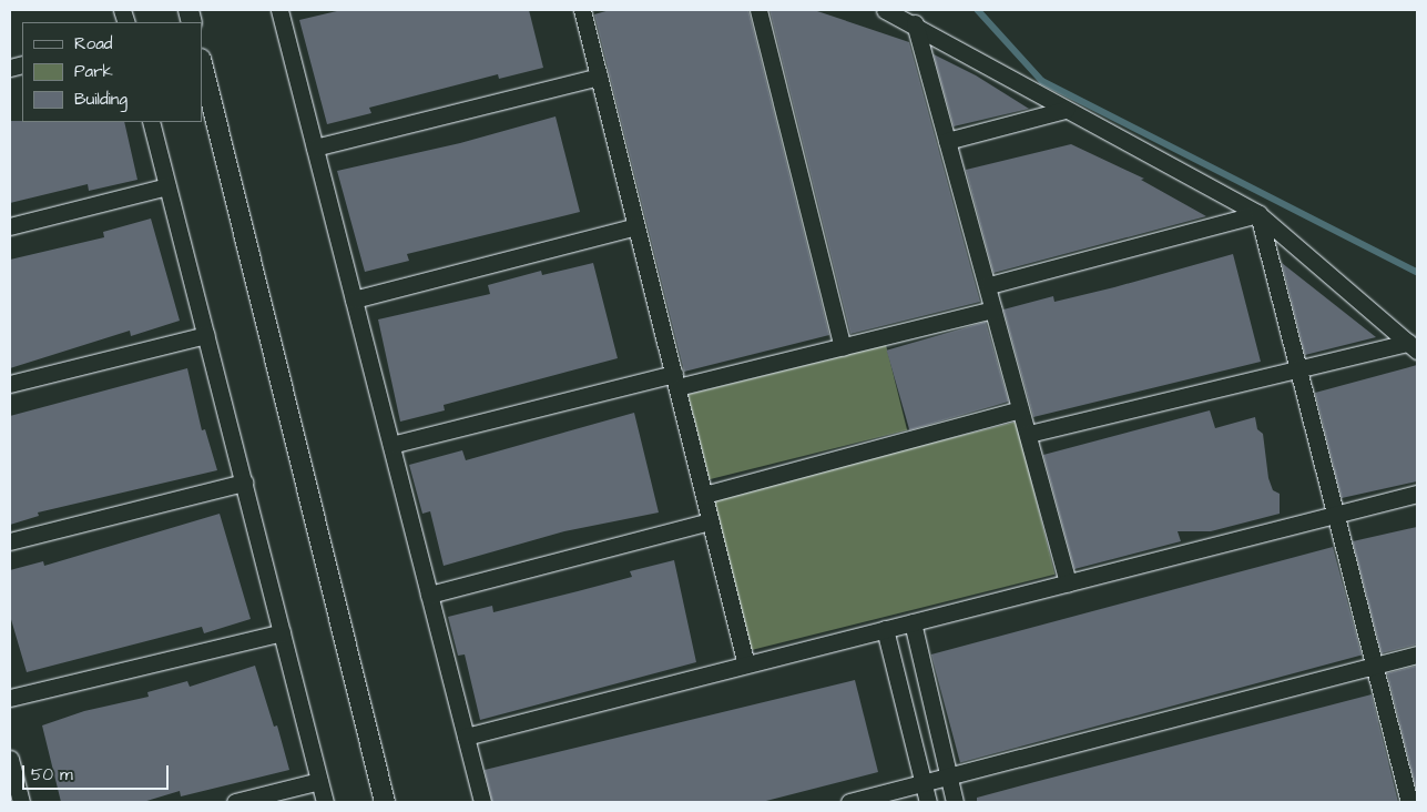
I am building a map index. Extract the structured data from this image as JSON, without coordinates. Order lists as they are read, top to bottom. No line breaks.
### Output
{"legend":["Road","Park","Building"],"scale_bar":"50 m"}
